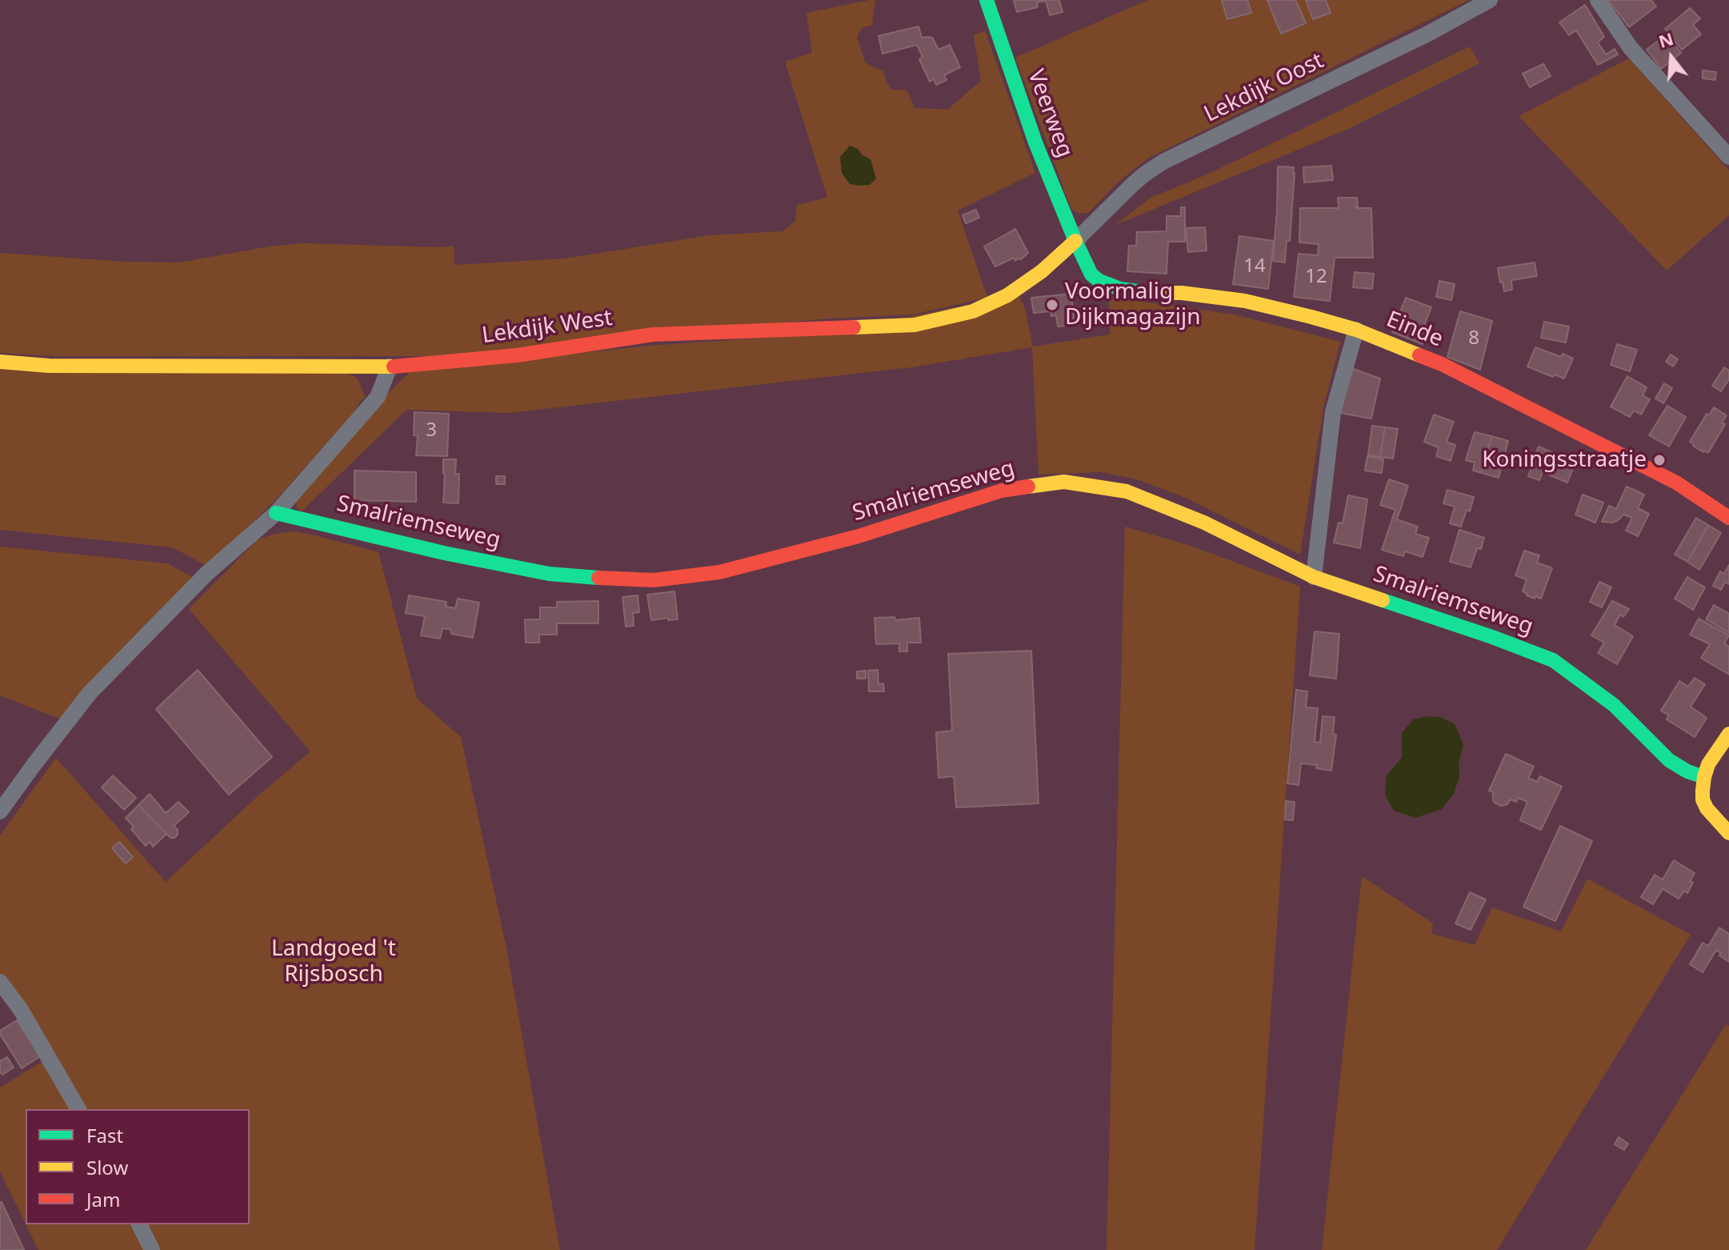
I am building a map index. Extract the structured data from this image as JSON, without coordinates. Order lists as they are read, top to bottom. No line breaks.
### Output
{"streets":{"street":["Lekdijk Oost","Veerweg","Lekdijk West","Einde","Smalriemseweg"]},"crossings":[["Lekdijk Oost","Veerweg"],["Lekdijk Oost","Lekdijk West"],["Lekdijk Oost","Einde"],["Veerweg","Lekdijk West"],["Veerweg","Einde"],["Lekdijk West","Einde"]],"parks":["Landgoed 't Rijsbosch"],"places":["Voormalig Dijkmagazijn","Koningsstraatje"],"house_numbers":["14","12","8","3"],"legend":["Fast","Slow","Jam"],"north":"top"}
